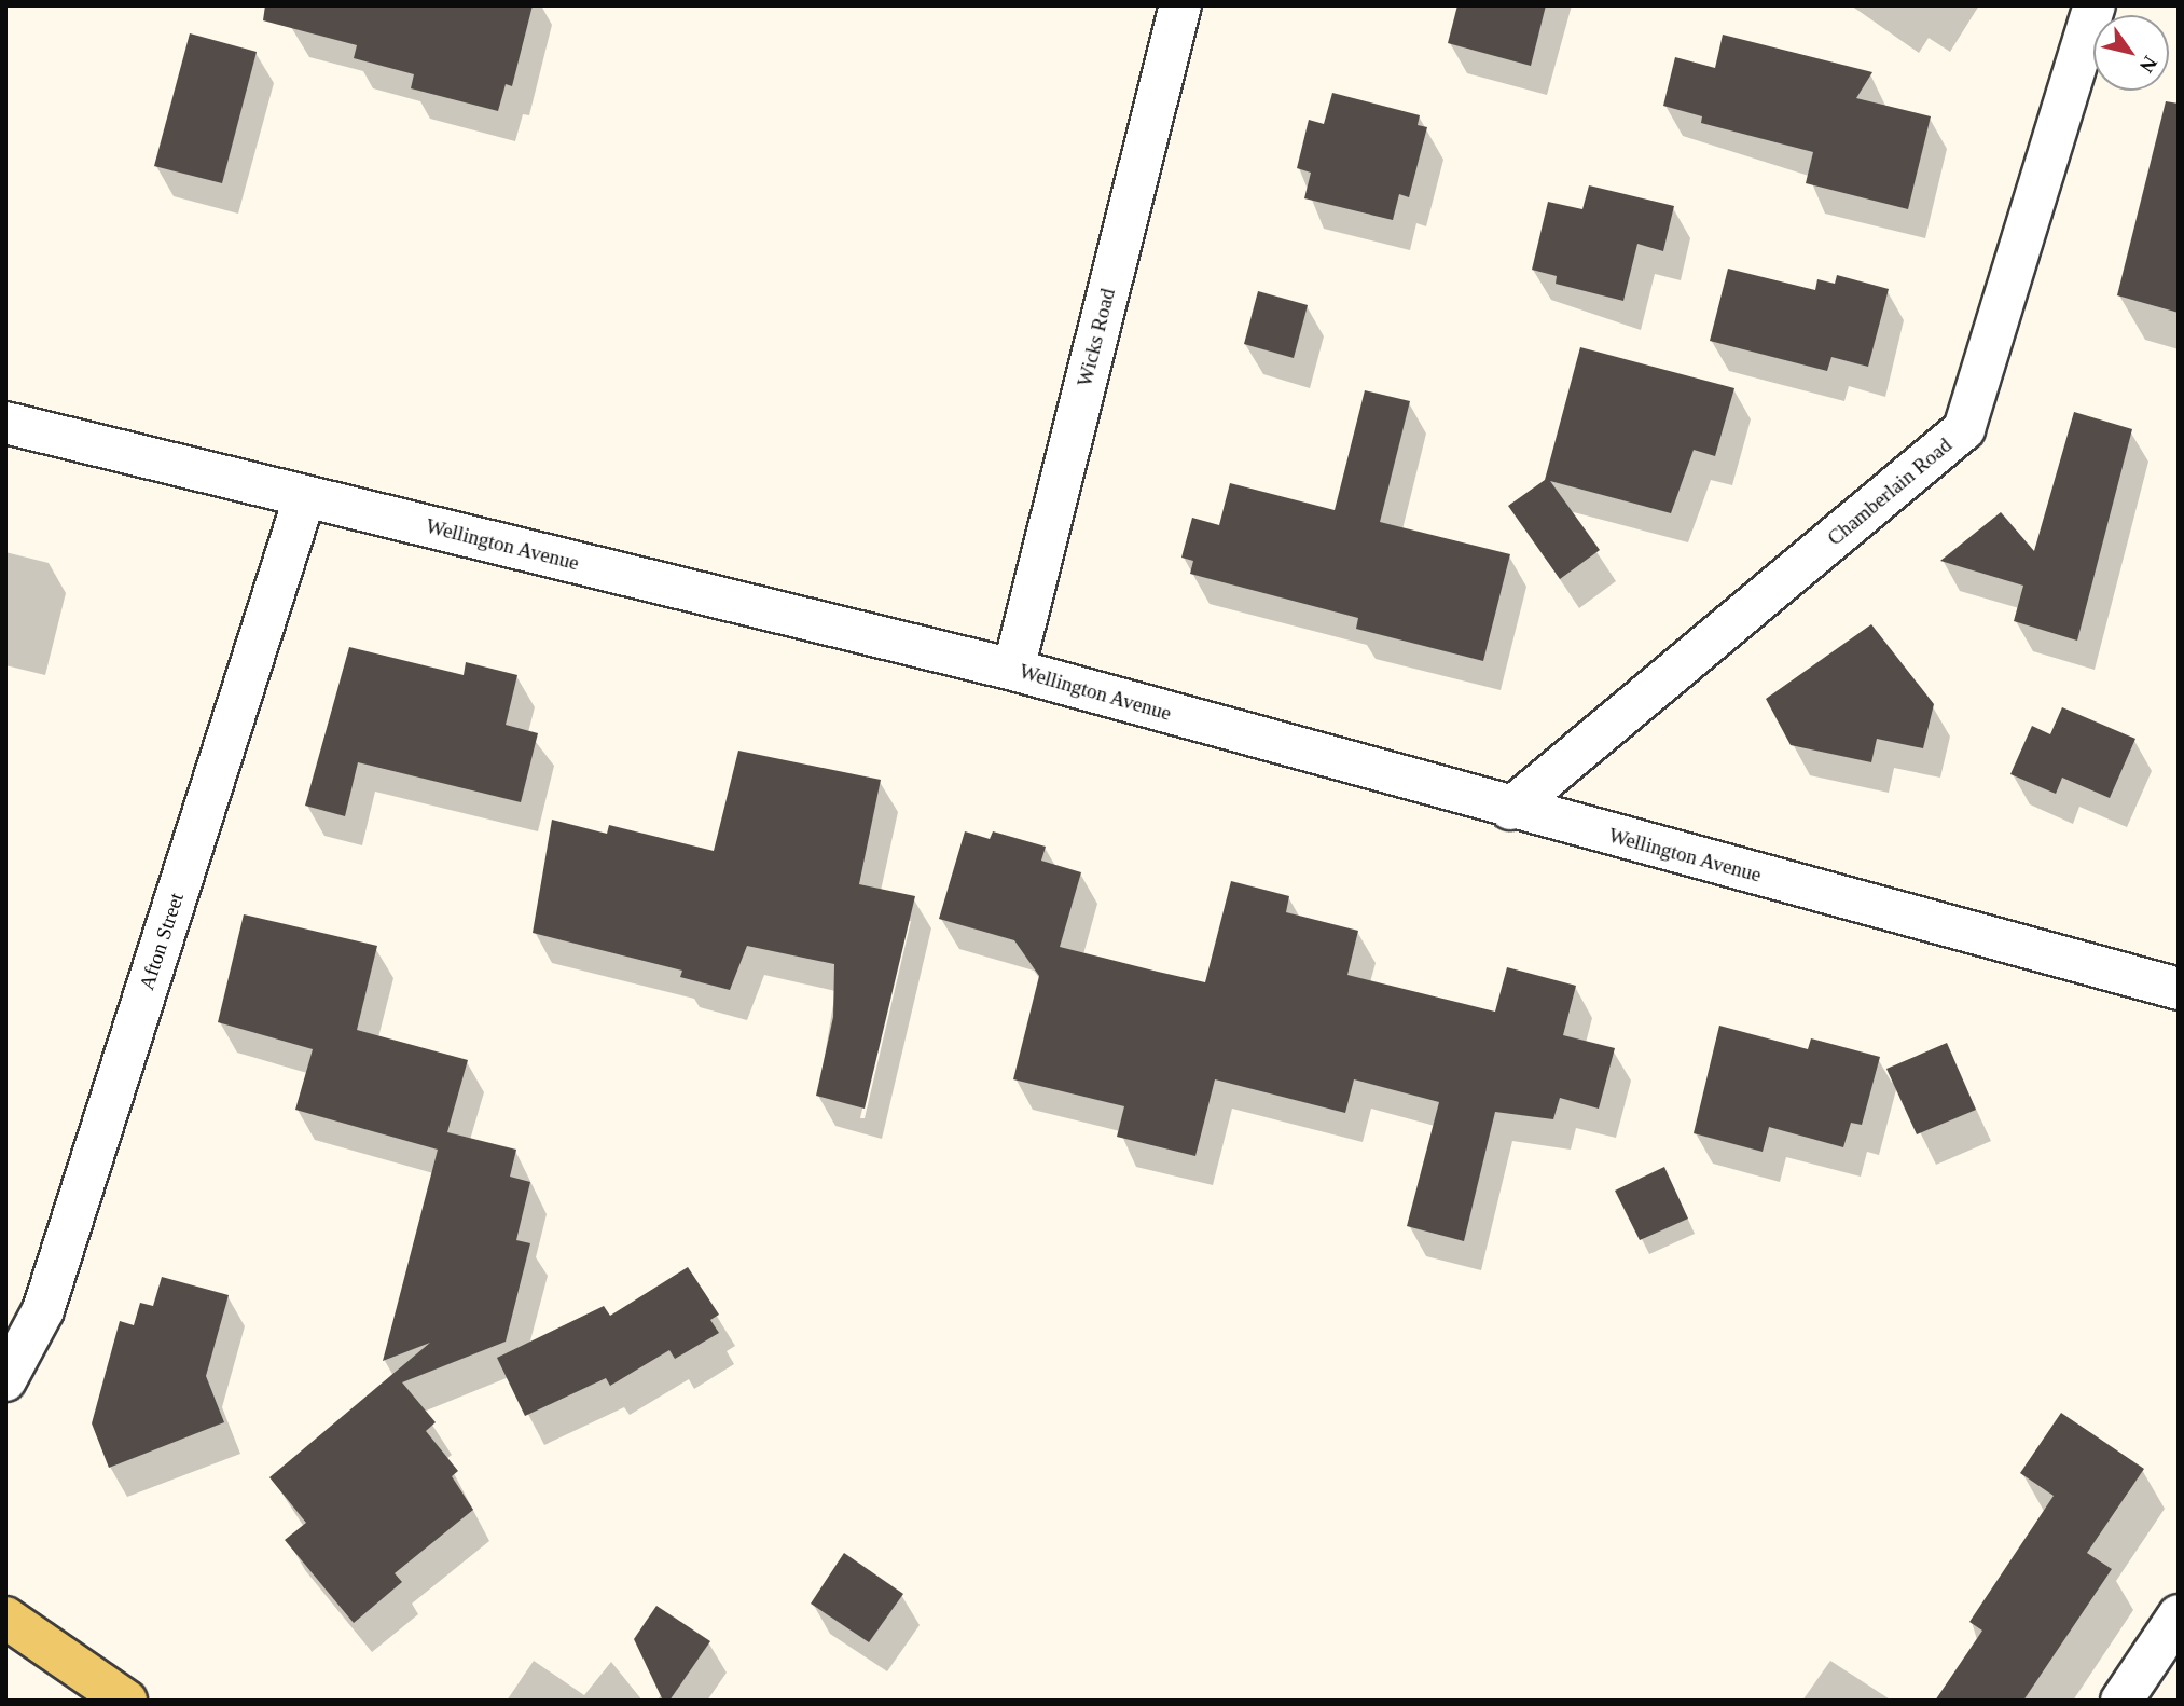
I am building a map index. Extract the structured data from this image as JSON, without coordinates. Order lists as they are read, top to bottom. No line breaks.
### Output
{"streets":{"street":["Wicks Road","Chamberlain Road","Wellington Avenue","Afton Street"]},"crossings":[["Wicks Road","Wellington Avenue"],["Chamberlain Road","Wellington Avenue"],["Wellington Avenue","Afton Street"]],"north":"bottom right"}
